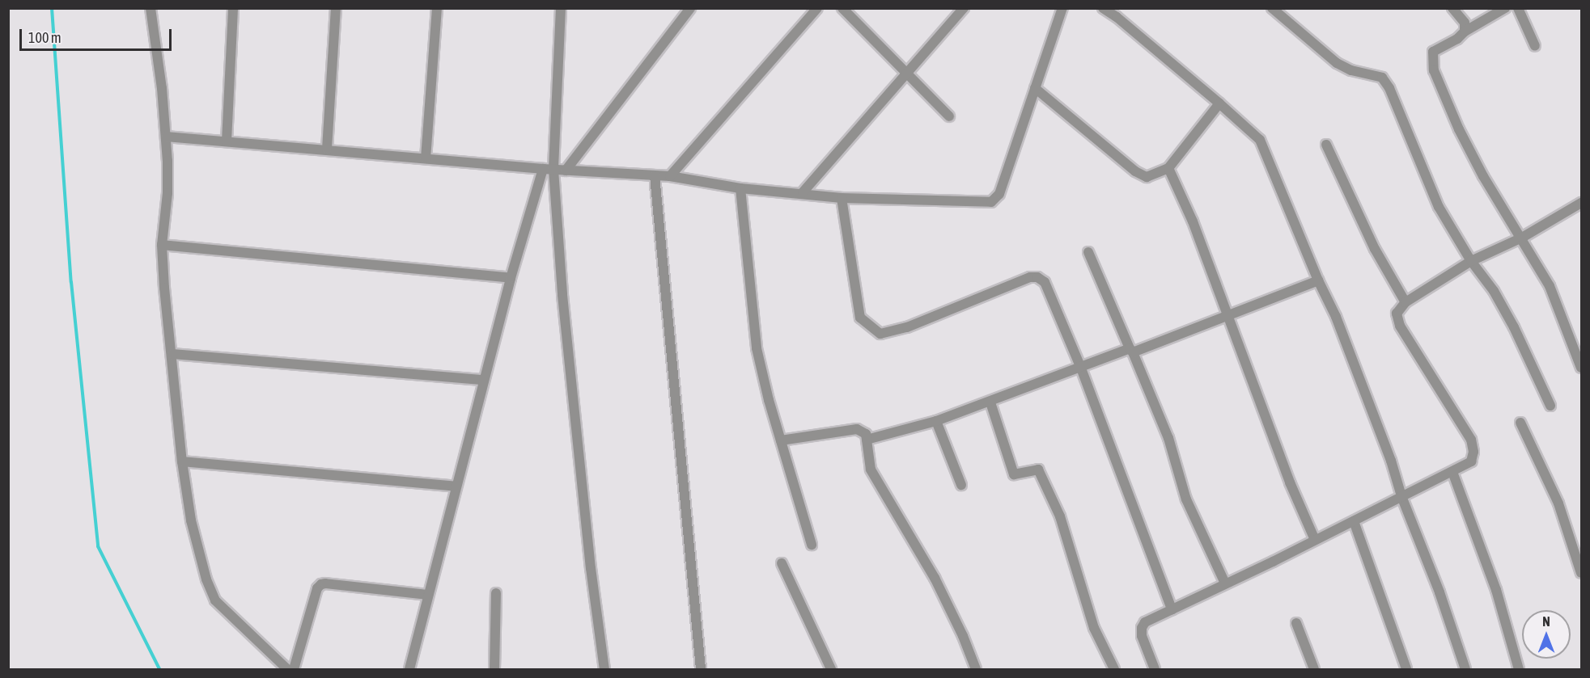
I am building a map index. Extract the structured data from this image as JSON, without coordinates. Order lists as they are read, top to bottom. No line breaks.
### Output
{"scale_bar":"100 m","north":"top"}
